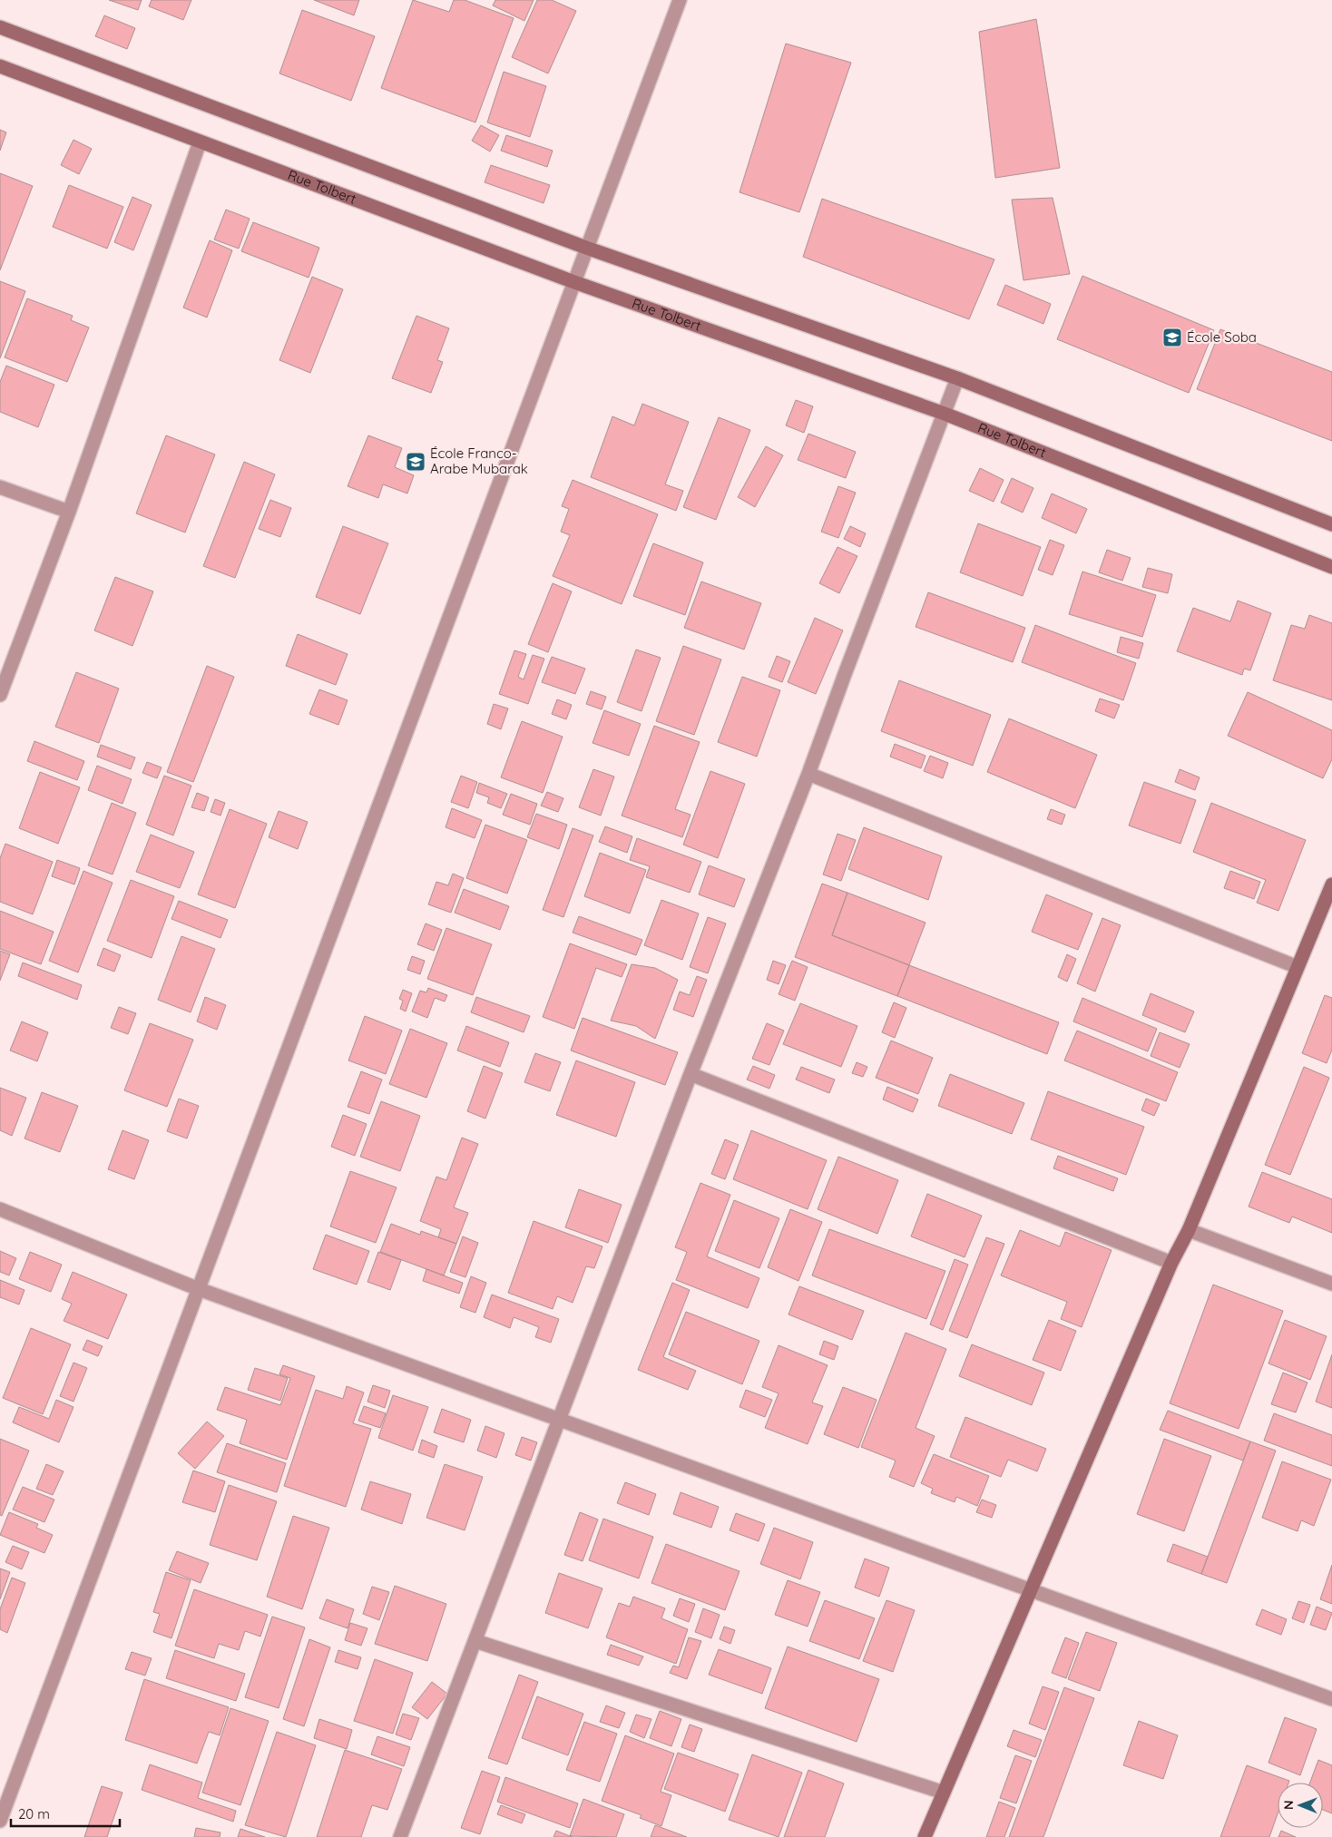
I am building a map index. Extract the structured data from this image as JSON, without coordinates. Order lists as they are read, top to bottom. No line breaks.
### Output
{"streets":{"street":["Rue Tolbert"]},"places":{"school or university":["École Soba","École Franco- Arabe Mubarak"]},"scale_bar":"20 m","north":"left"}
